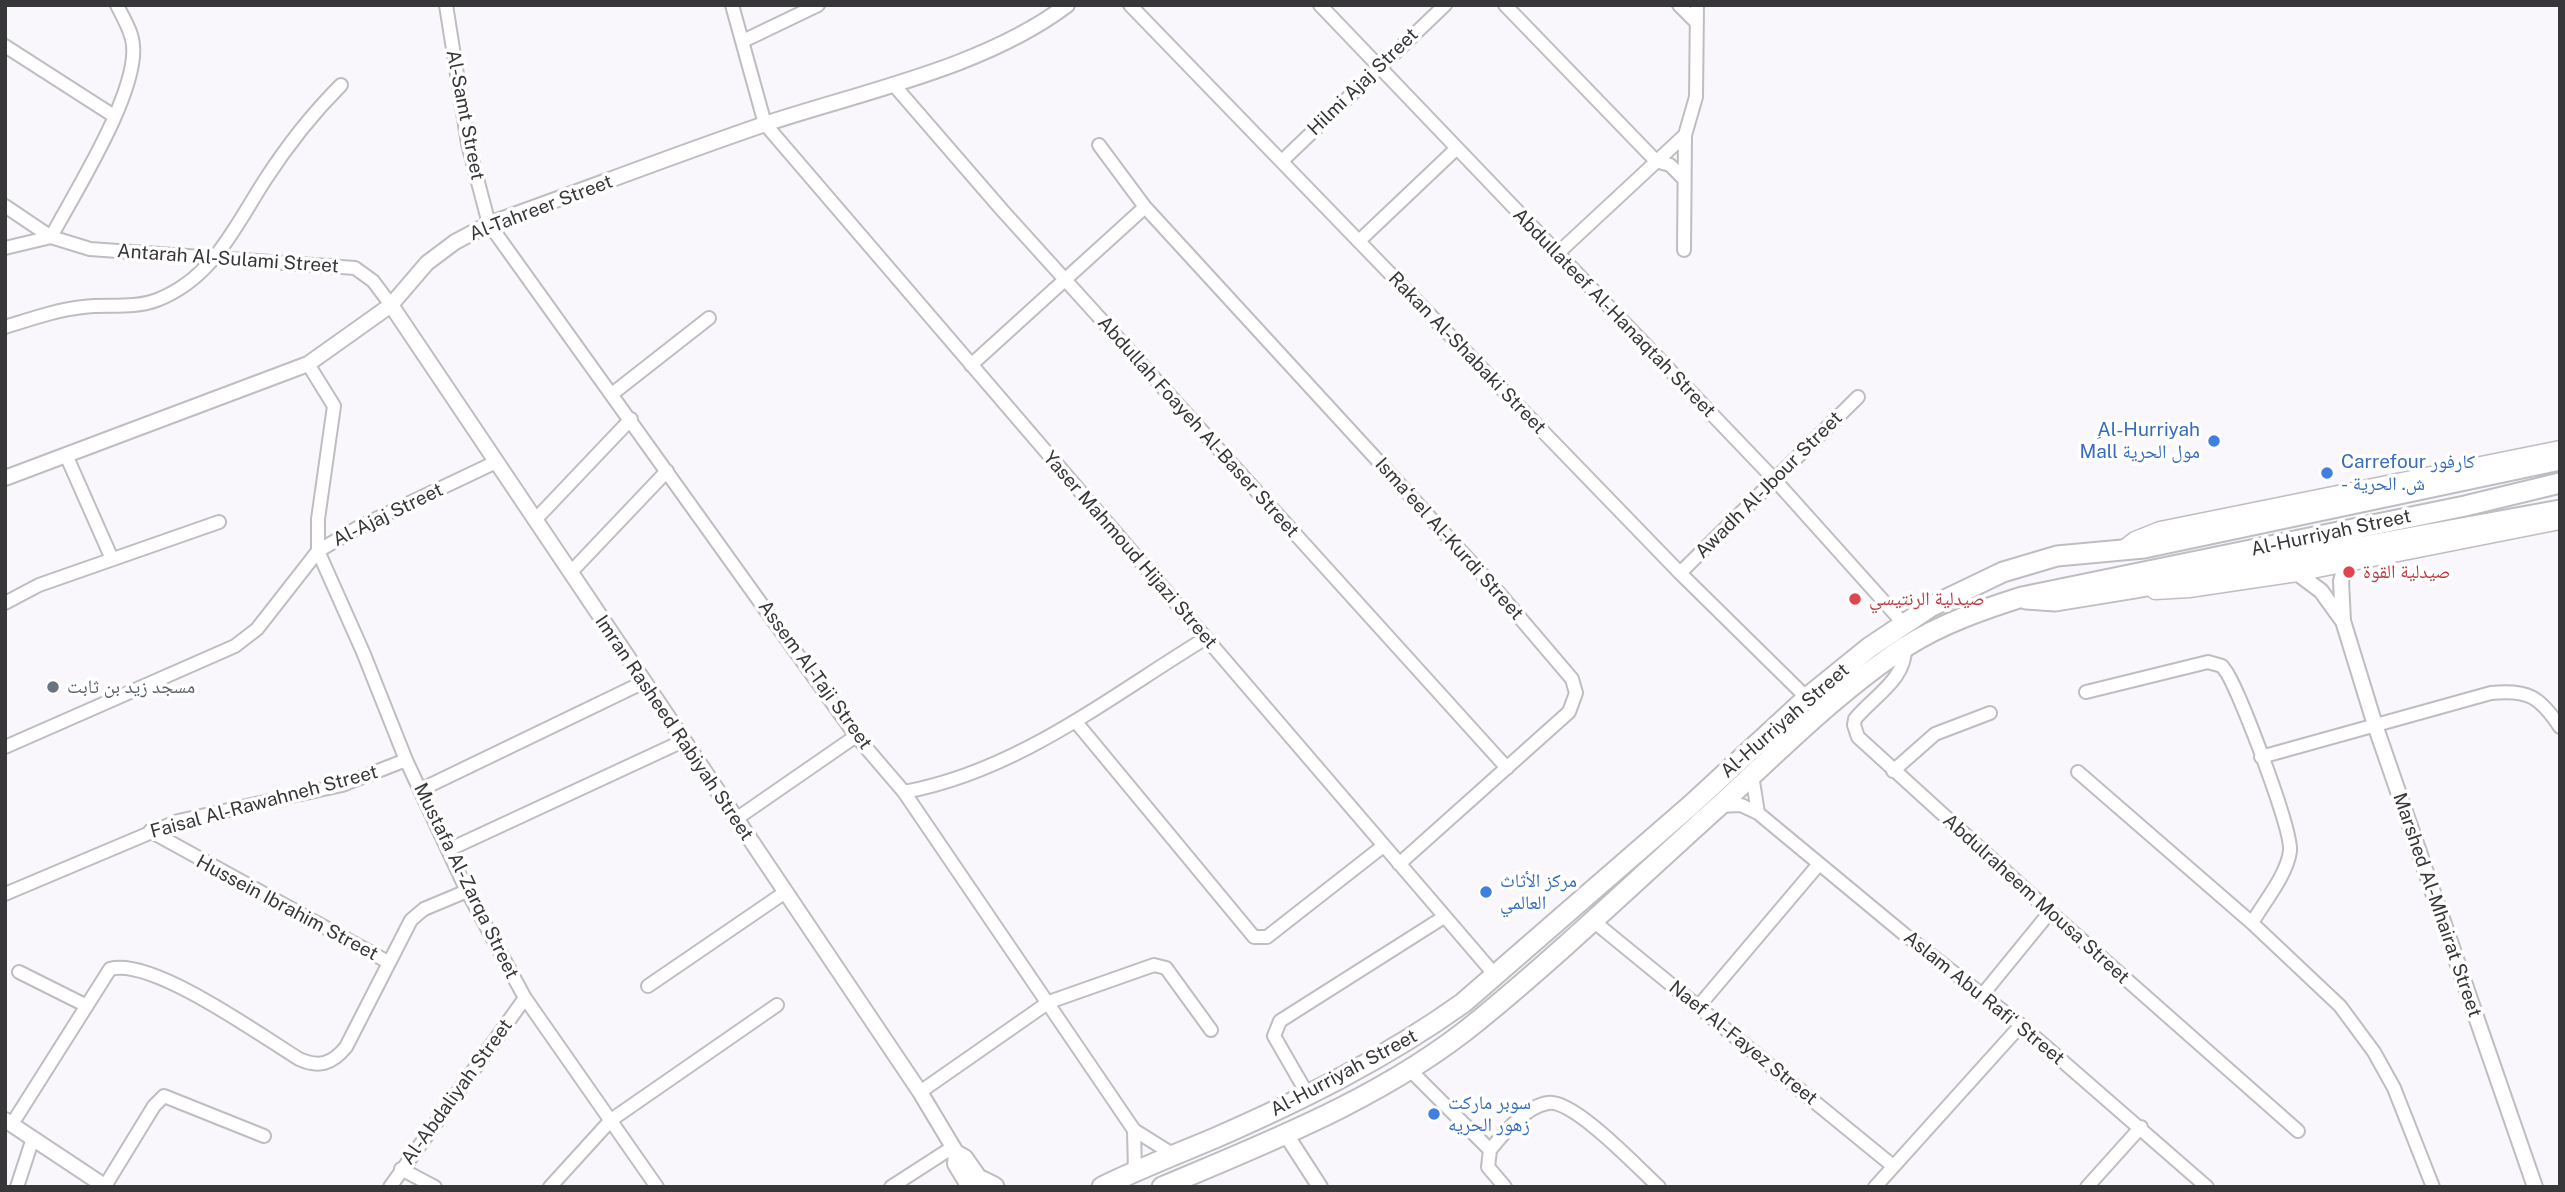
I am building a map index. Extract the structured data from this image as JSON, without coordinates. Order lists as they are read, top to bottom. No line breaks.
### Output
{"streets":{"main road":["Al-Hurriyah Street"],"street":["Hilmi Ajaj Street","Al-Samt Street","Al-Tahreer Street","Antarah Al-Sulami Street","Abdullateef Al-Hanaqtah Street","Rakan Al-Shabaki Street","Abdullah Foayeh Al-Baser Street","Awadh Al-Jbour Street","Al-Ajaj Street","Isma‘eel Al-Kurdi Street","Yaser Mahmoud Hijazi Street","Assem Al-Taji Street","Imran Rasheed Rabiyah Street","Faisal Al-Rawahneh Street","Mustafa Al-Zarqa Street","Abdulraheem Mousa Street","Marshed Al-Mhairat Street","Hussein Ibrahim Street","Aslam Abu Rafi‘ Street","Naef Al-Fayez Street","Al-Abdaliyah Street"]},"crossings":[["Hilmi Ajaj Street","Abdullateef Al-Hanaqtah Street"],["Hilmi Ajaj Street","Rakan Al-Shabaki Street"],["Al-Samt Street","Al-Tahreer Street"],["Al-Samt Street","Assem Al-Taji Street"],["Al-Tahreer Street","Antarah Al-Sulami Street"],["Al-Tahreer Street","Abdullah Foayeh Al-Baser Street"],["Al-Tahreer Street","Yaser Mahmoud Hijazi Street"],["Al-Tahreer Street","Assem Al-Taji Street"],["Al-Tahreer Street","Imran Rasheed Rabiyah Street"],["Antarah Al-Sulami Street","Imran Rasheed Rabiyah Street"],["Abdullateef Al-Hanaqtah Street","Awadh Al-Jbour Street"],["Abdullateef Al-Hanaqtah Street","Al-Hurriyah Street"],["Rakan Al-Shabaki Street","Awadh Al-Jbour Street"],["Rakan Al-Shabaki Street","Al-Hurriyah Street"],["Abdullah Foayeh Al-Baser Street","Isma‘eel Al-Kurdi Street"],["Al-Ajaj Street","Imran Rasheed Rabiyah Street"],["Al-Ajaj Street","Mustafa Al-Zarqa Street"],["Al-Hurriyah Street","Yaser Mahmoud Hijazi Street"],["Al-Hurriyah Street","Assem Al-Taji Street"],["Al-Hurriyah Street","Abdulraheem Mousa Street"],["Al-Hurriyah Street","Aslam Abu Rafi‘ Street"],["Al-Hurriyah Street","Naef Al-Fayez Street"],["Isma‘eel Al-Kurdi Street","Yaser Mahmoud Hijazi Street"],["Faisal Al-Rawahneh Street","Mustafa Al-Zarqa Street"],["Faisal Al-Rawahneh Street","Hussein Ibrahim Street"],["Mustafa Al-Zarqa Street","Al-Abdaliyah Street"]],"places":["ِAl-Hurriyah Mall مول الحرية","Carrefour كارفور - ش. الحرية","صيدلية القوة","صيدلية الرنتيسي","مسجد زيد بن ثابت","مركز الأثاث العالمي","سوبر ماركت زهور الحريه"]}
